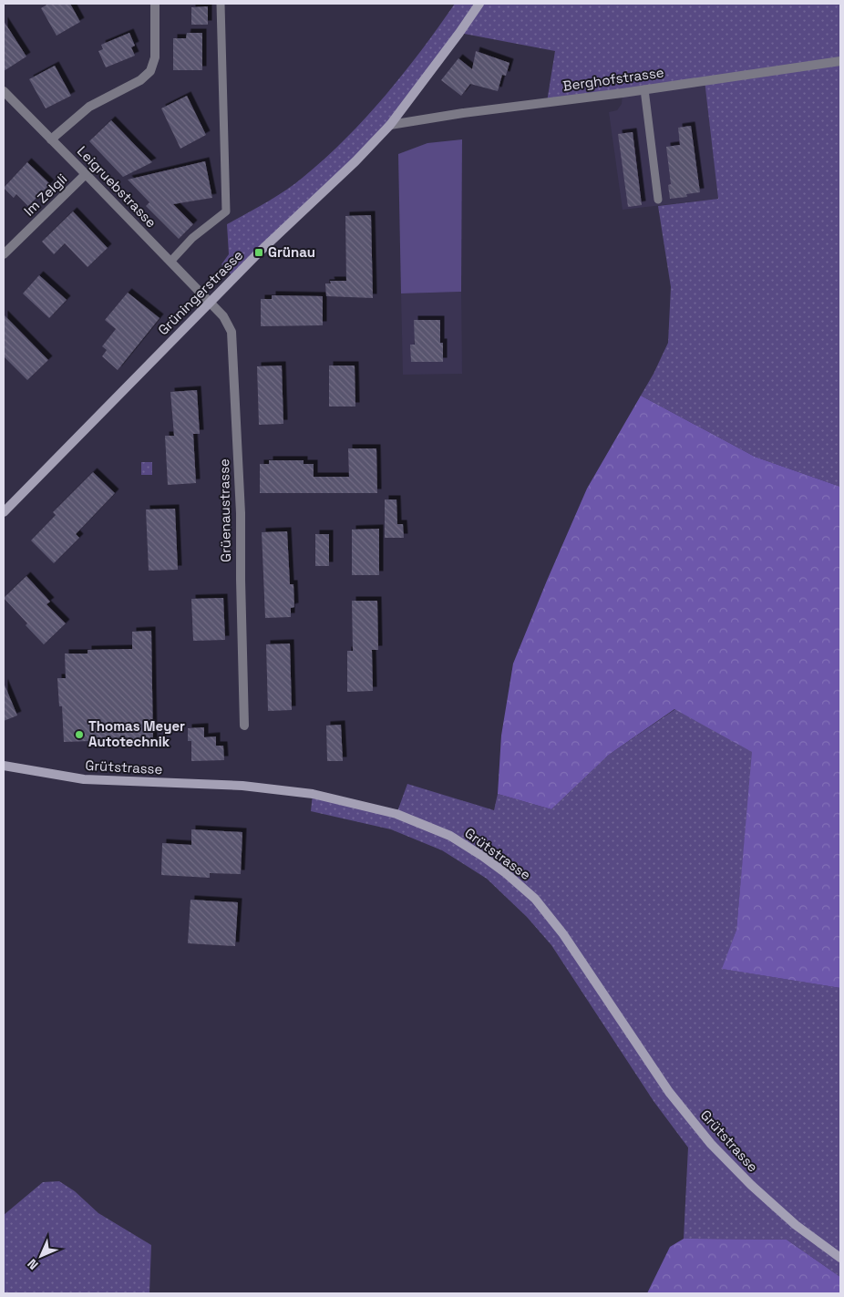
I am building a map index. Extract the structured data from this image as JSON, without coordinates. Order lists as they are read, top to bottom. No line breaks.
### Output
{"streets":{"main road":["Grüningerstrasse","Grütstrasse"],"street":["Berghofstrasse","Leigruebstrasse","Im Zelgli","Grüenaustrasse"]},"crossings":[["Berghofstrasse","Grüningerstrasse"],["Leigruebstrasse","Im Zelgli"],["Leigruebstrasse","Grüningerstrasse"],["Leigruebstrasse","Grüenaustrasse"],["Grüningerstrasse","Grüenaustrasse"]],"places":{"transit":["Grünau"],"other":["Thomas Meyer Autotechnik"]},"north":"bottom left"}
